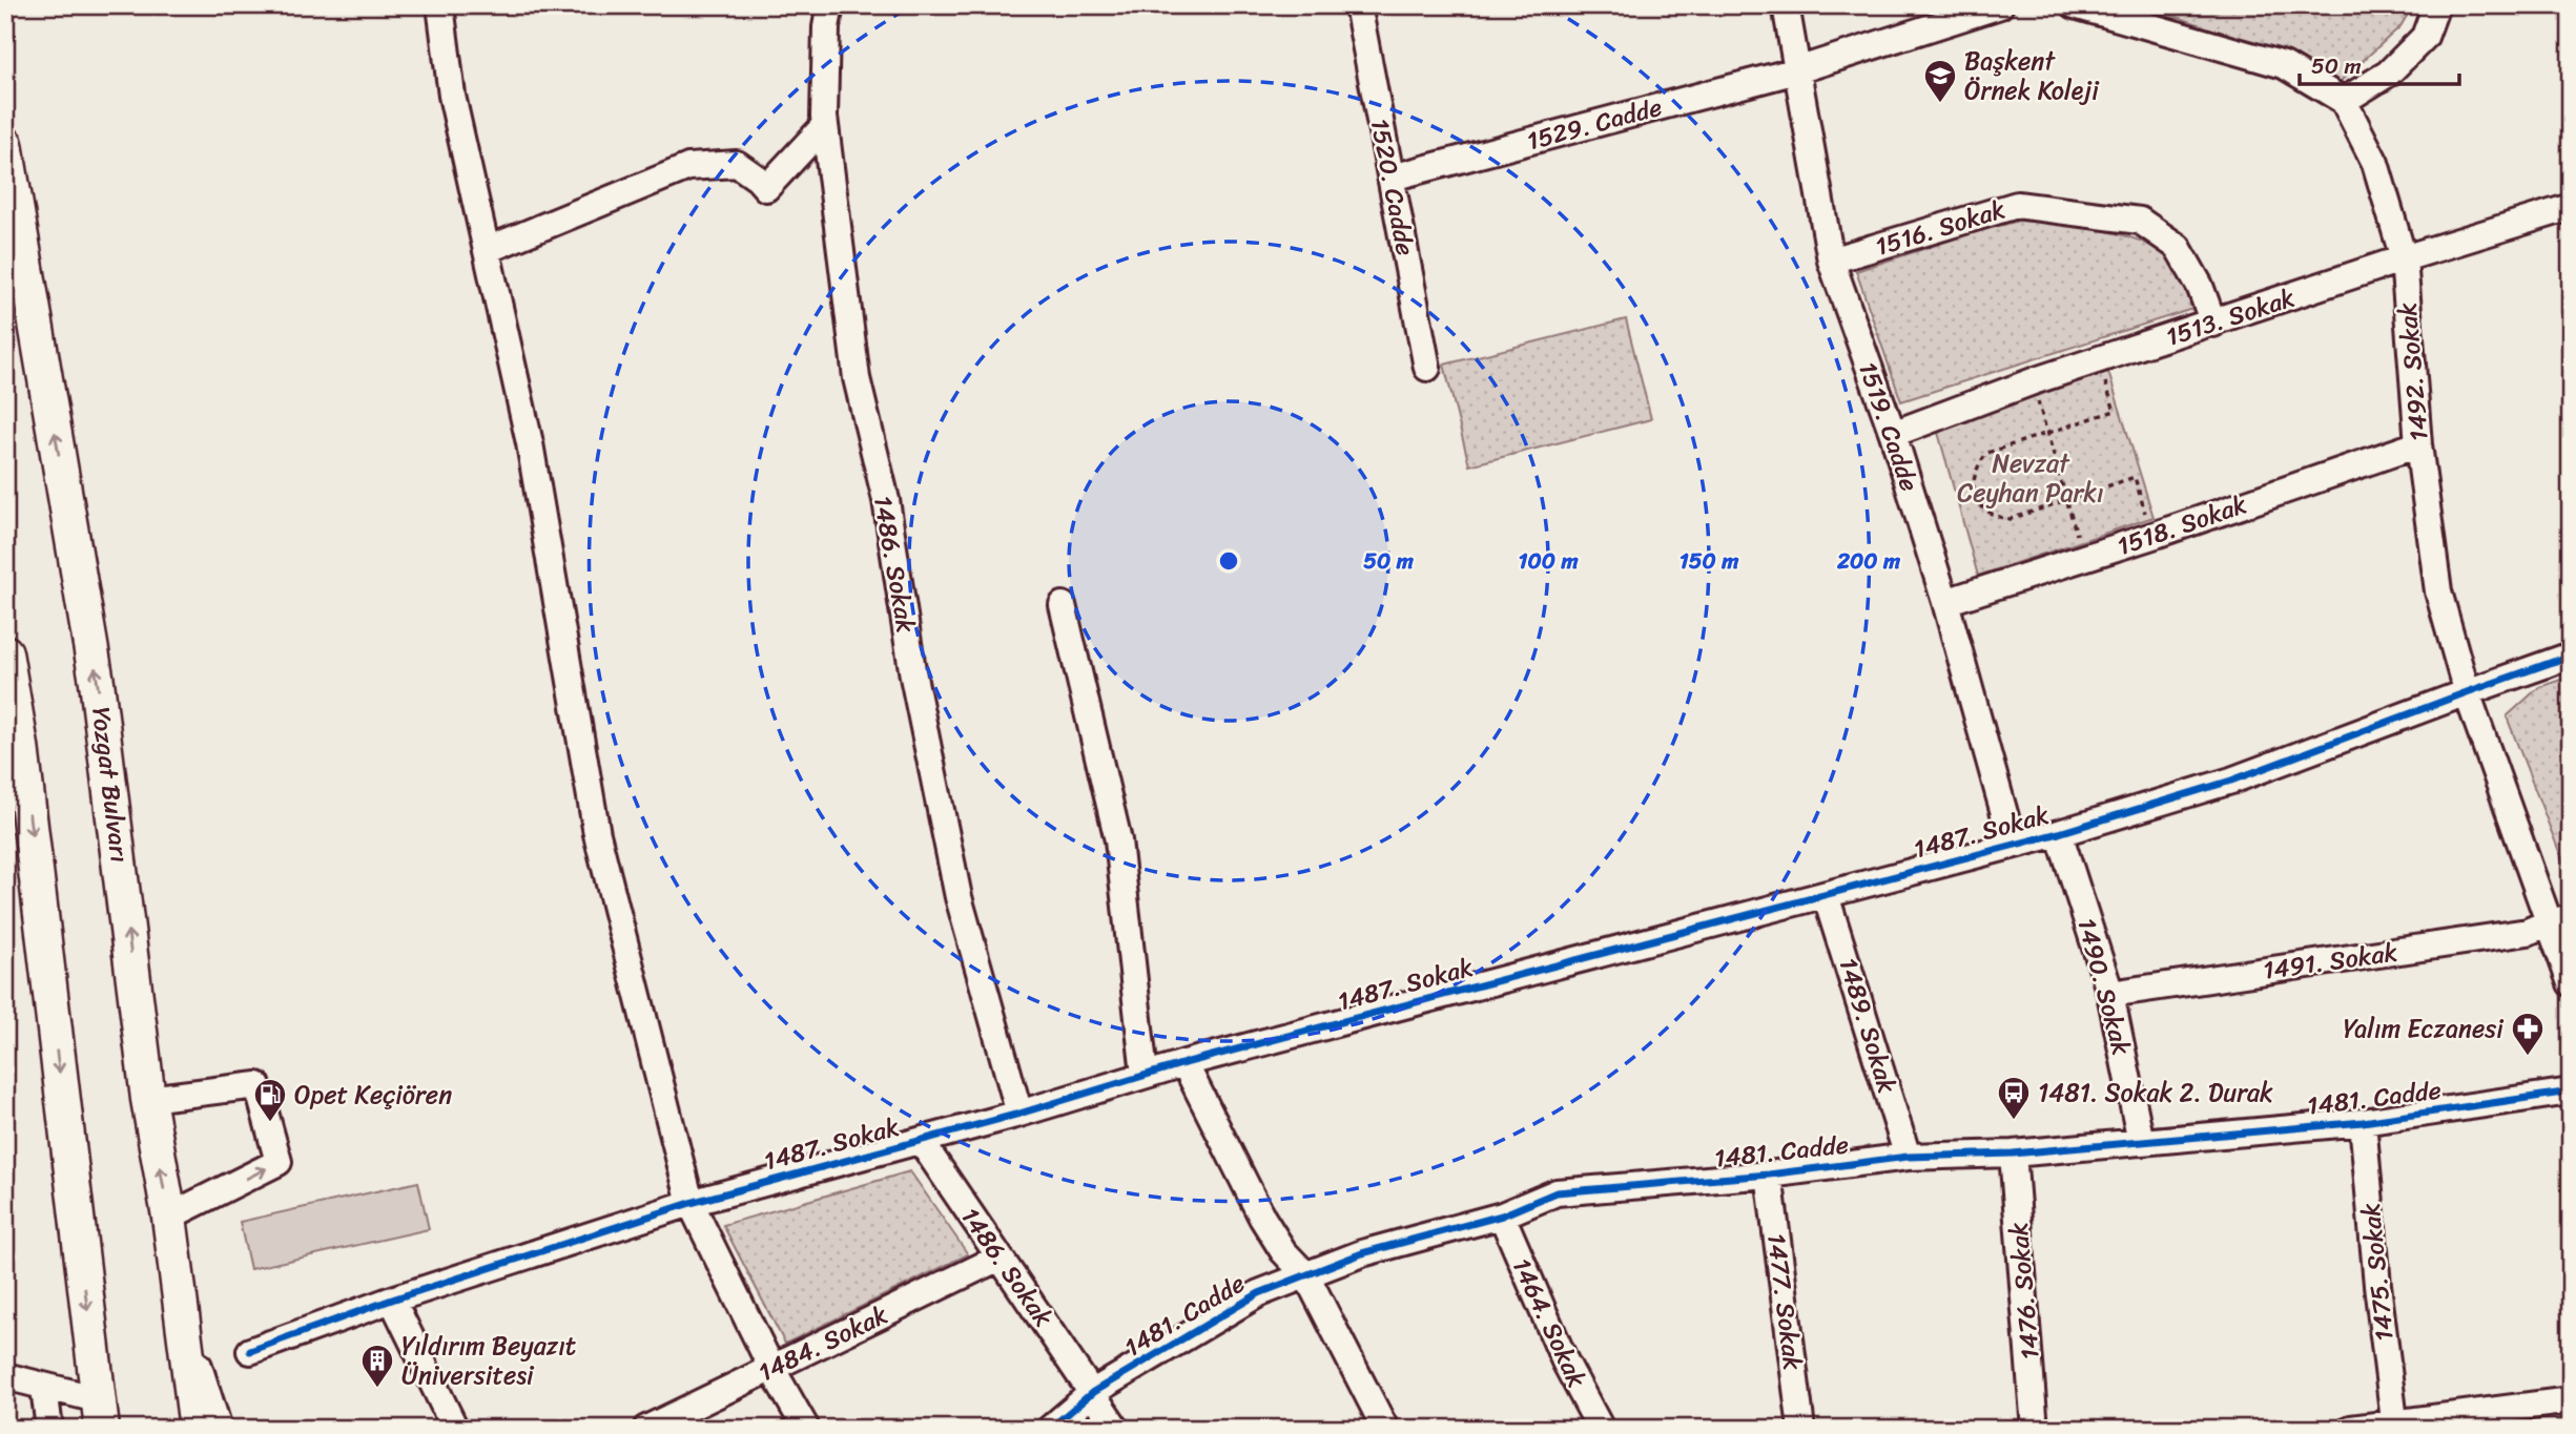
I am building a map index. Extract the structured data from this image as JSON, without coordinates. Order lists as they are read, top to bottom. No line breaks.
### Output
{"streets":{"main road":["Yozgat Bulvarı"],"street":["1529. Cadde","1520. Cadde","1516. Sokak","1513. Sokak","1492. Sokak","1519. Cadde","1518. Sokak","1486. Sokak","1487. Sokak","1491. Sokak","1490. Sokak","1489. Sokak","1481. Cadde","1475. Sokak","1476. Sokak","1477. Sokak","1464. Sokak","1484. Sokak"]},"crossings":[["1529. Cadde","1520. Cadde"],["1529. Cadde","1519. Cadde"],["1516. Sokak","1513. Sokak"],["1516. Sokak","1519. Cadde"],["1513. Sokak","1492. Sokak"],["1513. Sokak","1519. Cadde"],["1492. Sokak","1518. Sokak"],["1492. Sokak","1487. Sokak"],["1492. Sokak","1491. Sokak"],["1519. Cadde","1518. Sokak"],["1519. Cadde","1487. Sokak"],["1486. Sokak","1487. Sokak"],["1486. Sokak","1481. Cadde"],["1486. Sokak","1484. Sokak"],["1487. Sokak","1490. Sokak"],["1487. Sokak","1489. Sokak"],["1491. Sokak","1490. Sokak"],["1490. Sokak","1481. Cadde"],["1489. Sokak","1481. Cadde"],["1481. Cadde","1475. Sokak"],["1481. Cadde","1476. Sokak"],["1481. Cadde","1477. Sokak"],["1481. Cadde","1464. Sokak"]],"parks":["Nevzat Ceyhan Parkı"],"places":{"school or university":["Başkent Örnek Koleji"],"pharmacy":["Yalım Eczanesi"],"bus stop":["1481. Sokak 2. Durak"],"fuel station":["Opet Keçiören"],"building":["Yıldırım Beyazıt Üniversitesi"]},"scale_bar":"50 m","rings":["50 m","100 m","150 m","200 m"]}
